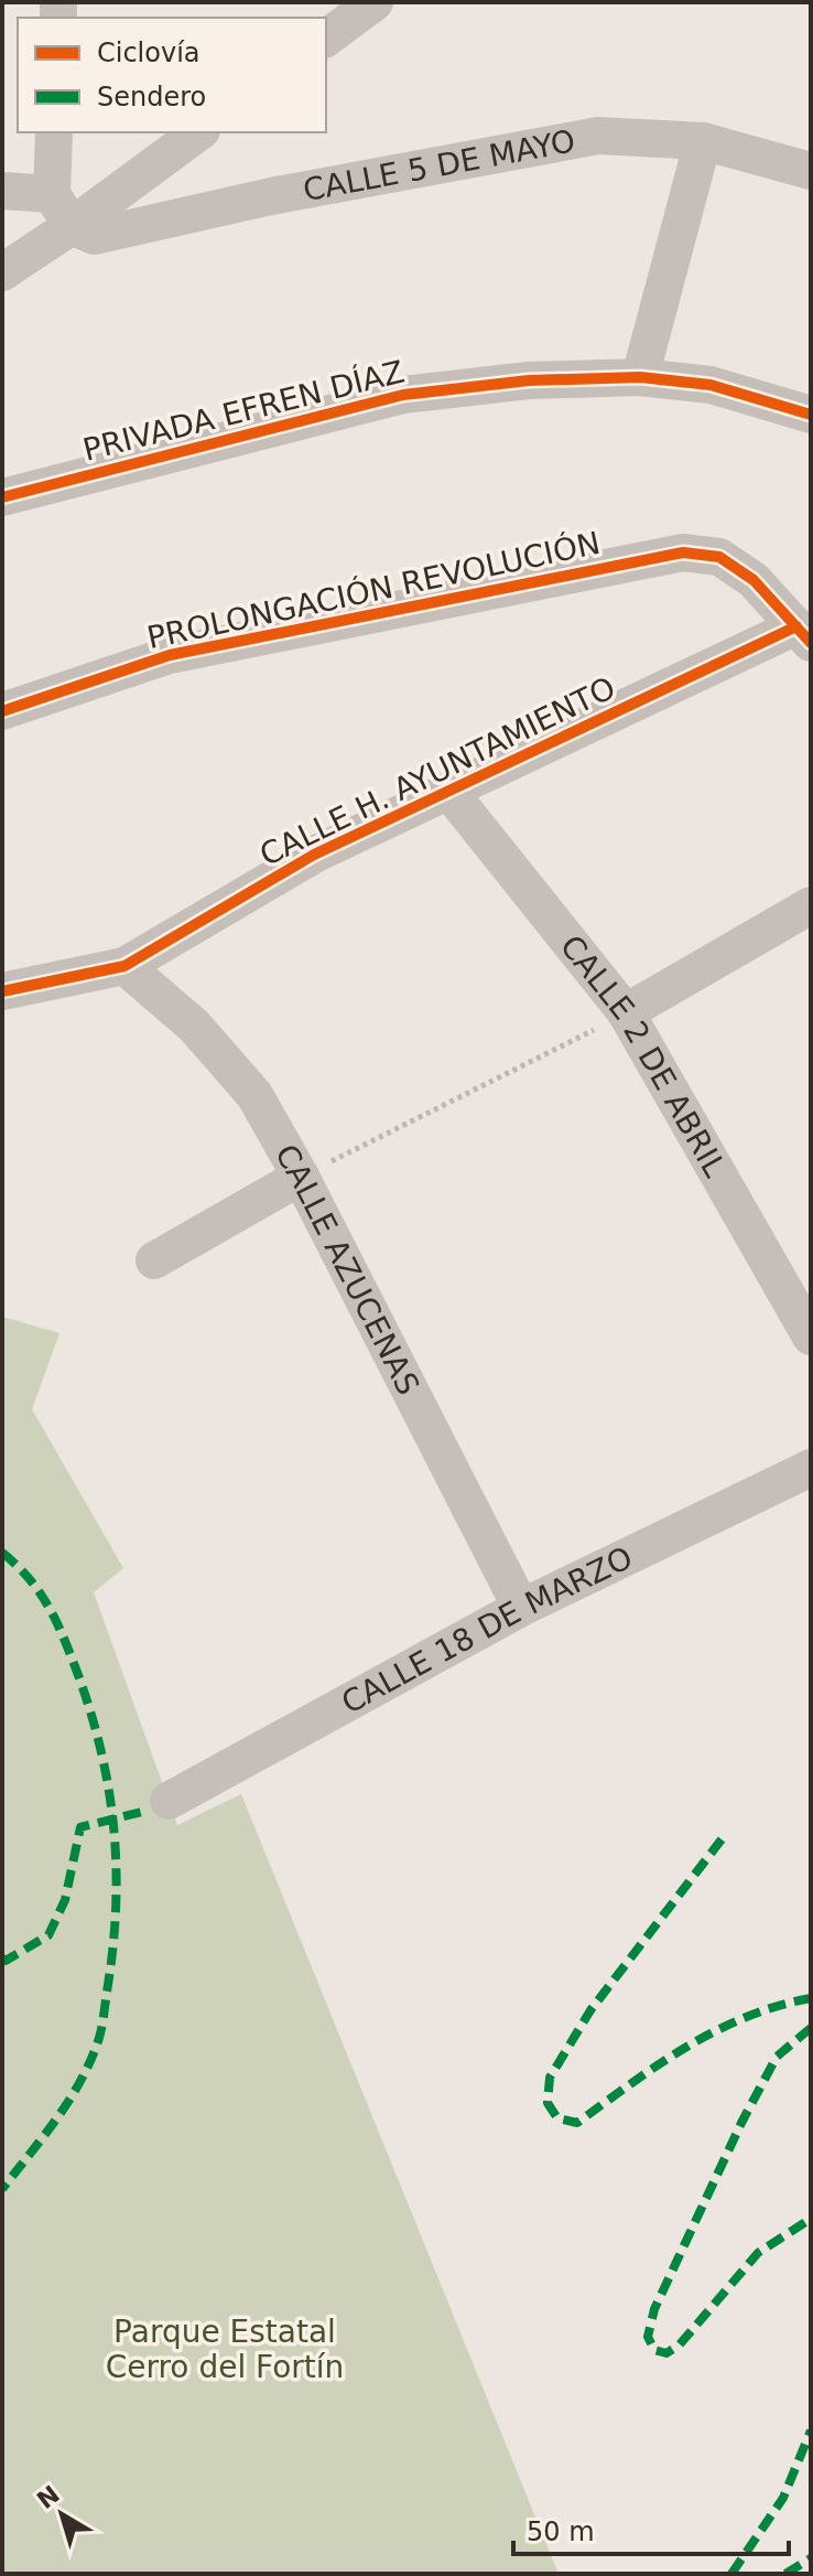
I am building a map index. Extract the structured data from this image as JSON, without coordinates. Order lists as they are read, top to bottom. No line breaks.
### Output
{"streets":{"street":["CALLE 5 DE MAYO","PRIVADA EFREN DÍAZ","PROLONGACIÓN REVOLUCIÓN","CALLE H. AYUNTAMIENTO","CALLE 2 DE ABRIL","CALLE AZUCENAS","CALLE 18 DE MARZO"]},"crossings":[["PROLONGACIÓN REVOLUCIÓN","CALLE H. AYUNTAMIENTO"],["CALLE H. AYUNTAMIENTO","CALLE 2 DE ABRIL"],["CALLE H. AYUNTAMIENTO","CALLE AZUCENAS"],["CALLE AZUCENAS","CALLE 18 DE MARZO"]],"parks":["Parque Estatal Cerro del Fortín"],"legend":["Ciclovía","Sendero"],"scale_bar":"50 m","north":"top left"}
